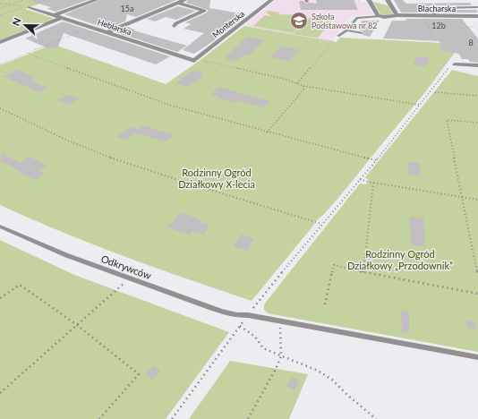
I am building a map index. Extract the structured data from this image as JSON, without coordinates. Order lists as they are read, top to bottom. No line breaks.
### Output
{"streets":{"street":["Blacharska","Monterska","Heblarska"],"lane":["Odkrywców"]},"crossings":[["Monterska","Heblarska"]],"parks":["Rodzinny Ogród Działkowy X-lecia","Rodzinny Ogród Działkowy „Przodownik”"],"places":{"school or university":["Szkoła Podstawowa nr 82"]},"house_numbers":["15a","12b","8"],"north":"left"}
